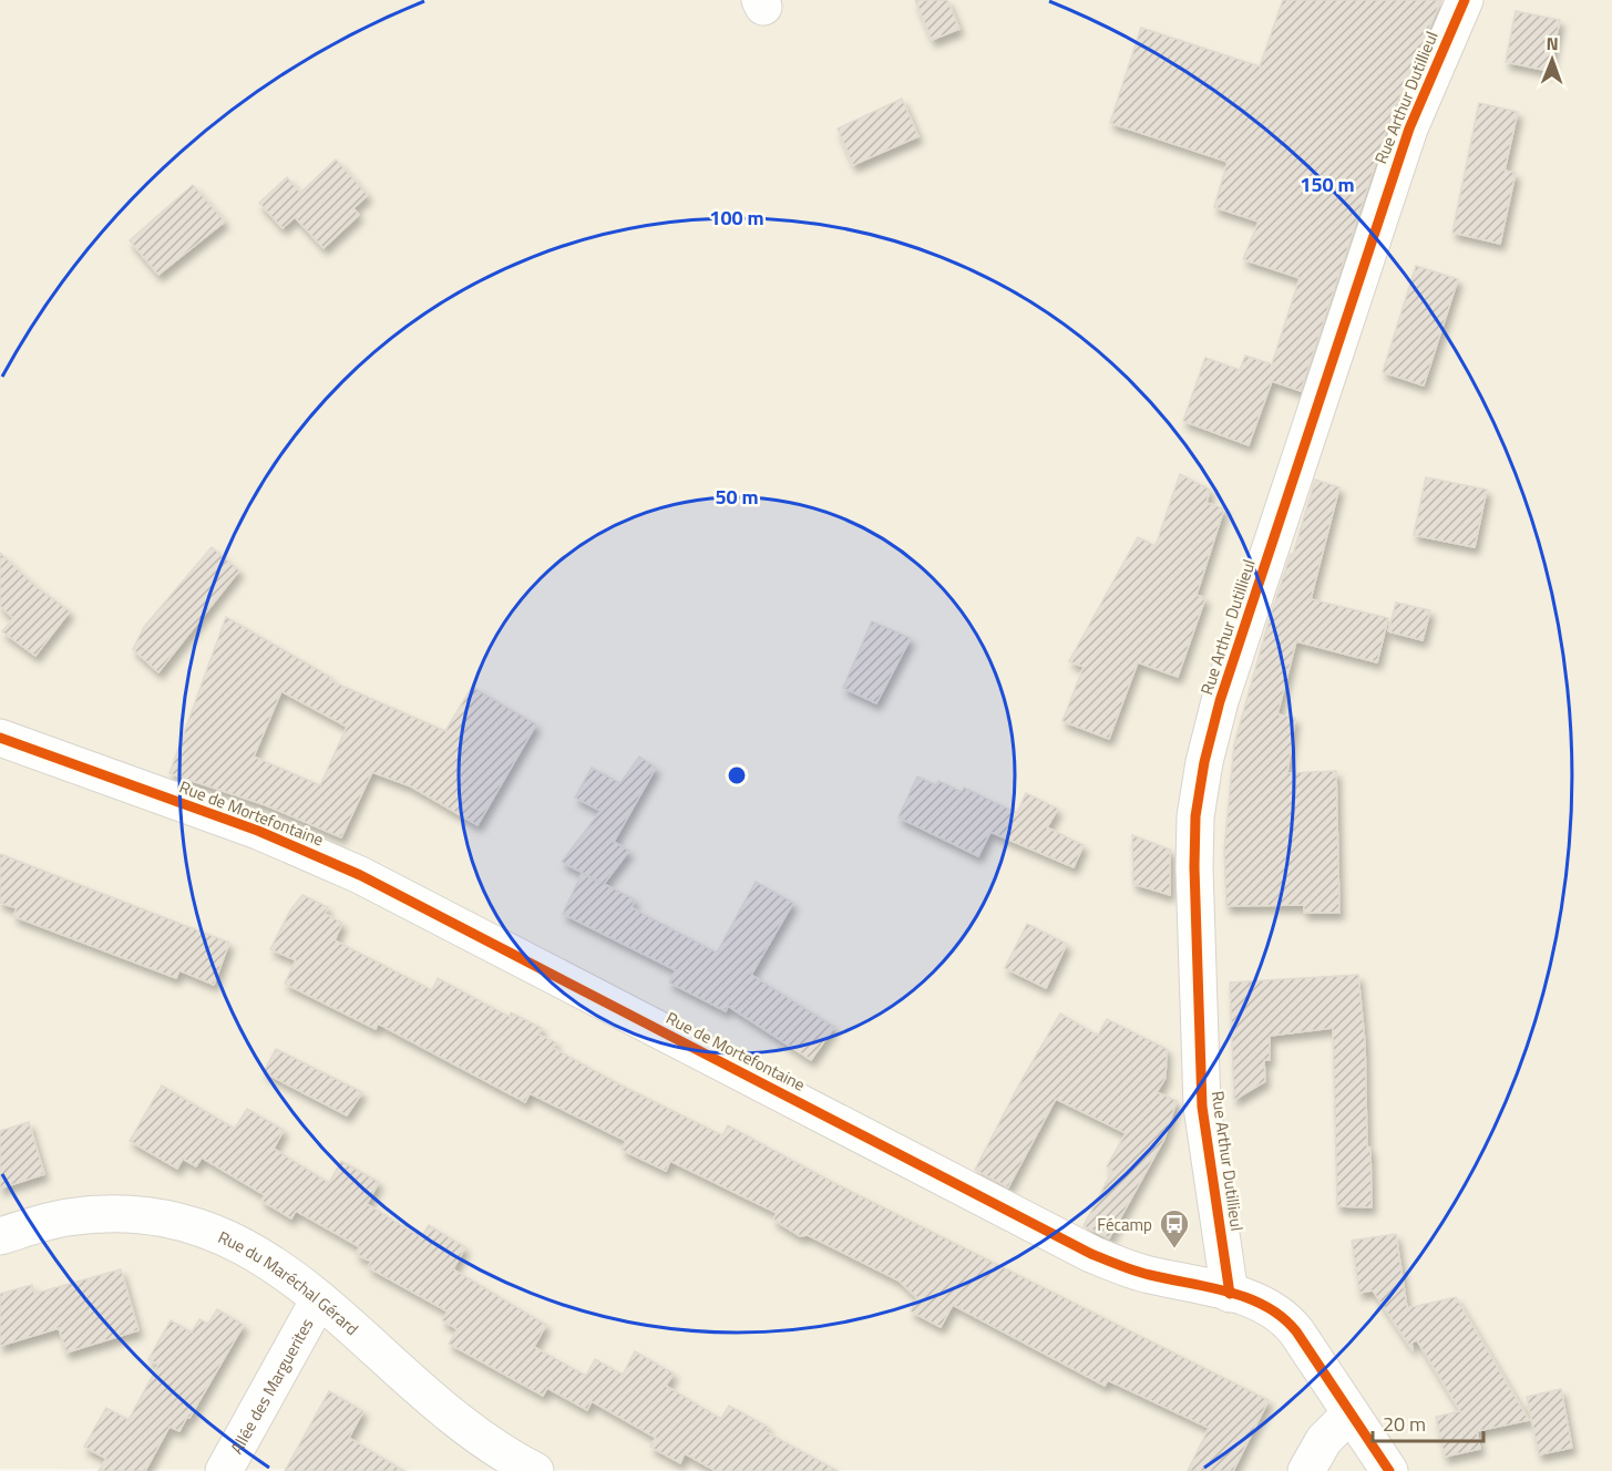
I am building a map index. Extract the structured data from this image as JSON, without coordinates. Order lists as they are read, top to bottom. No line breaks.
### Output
{"streets":{"street":["Rue Arthur Dutillieul","Rue de Mortefontaine","Rue du Maréchal Gérard","Allée des Marguerites"]},"crossings":[["Rue Arthur Dutillieul","Rue de Mortefontaine"],["Rue du Maréchal Gérard","Allée des Marguerites"]],"places":{"bus stop":["Fécamp"]},"scale_bar":"20 m","north":"top","rings":["150 m","100 m","50 m"]}
